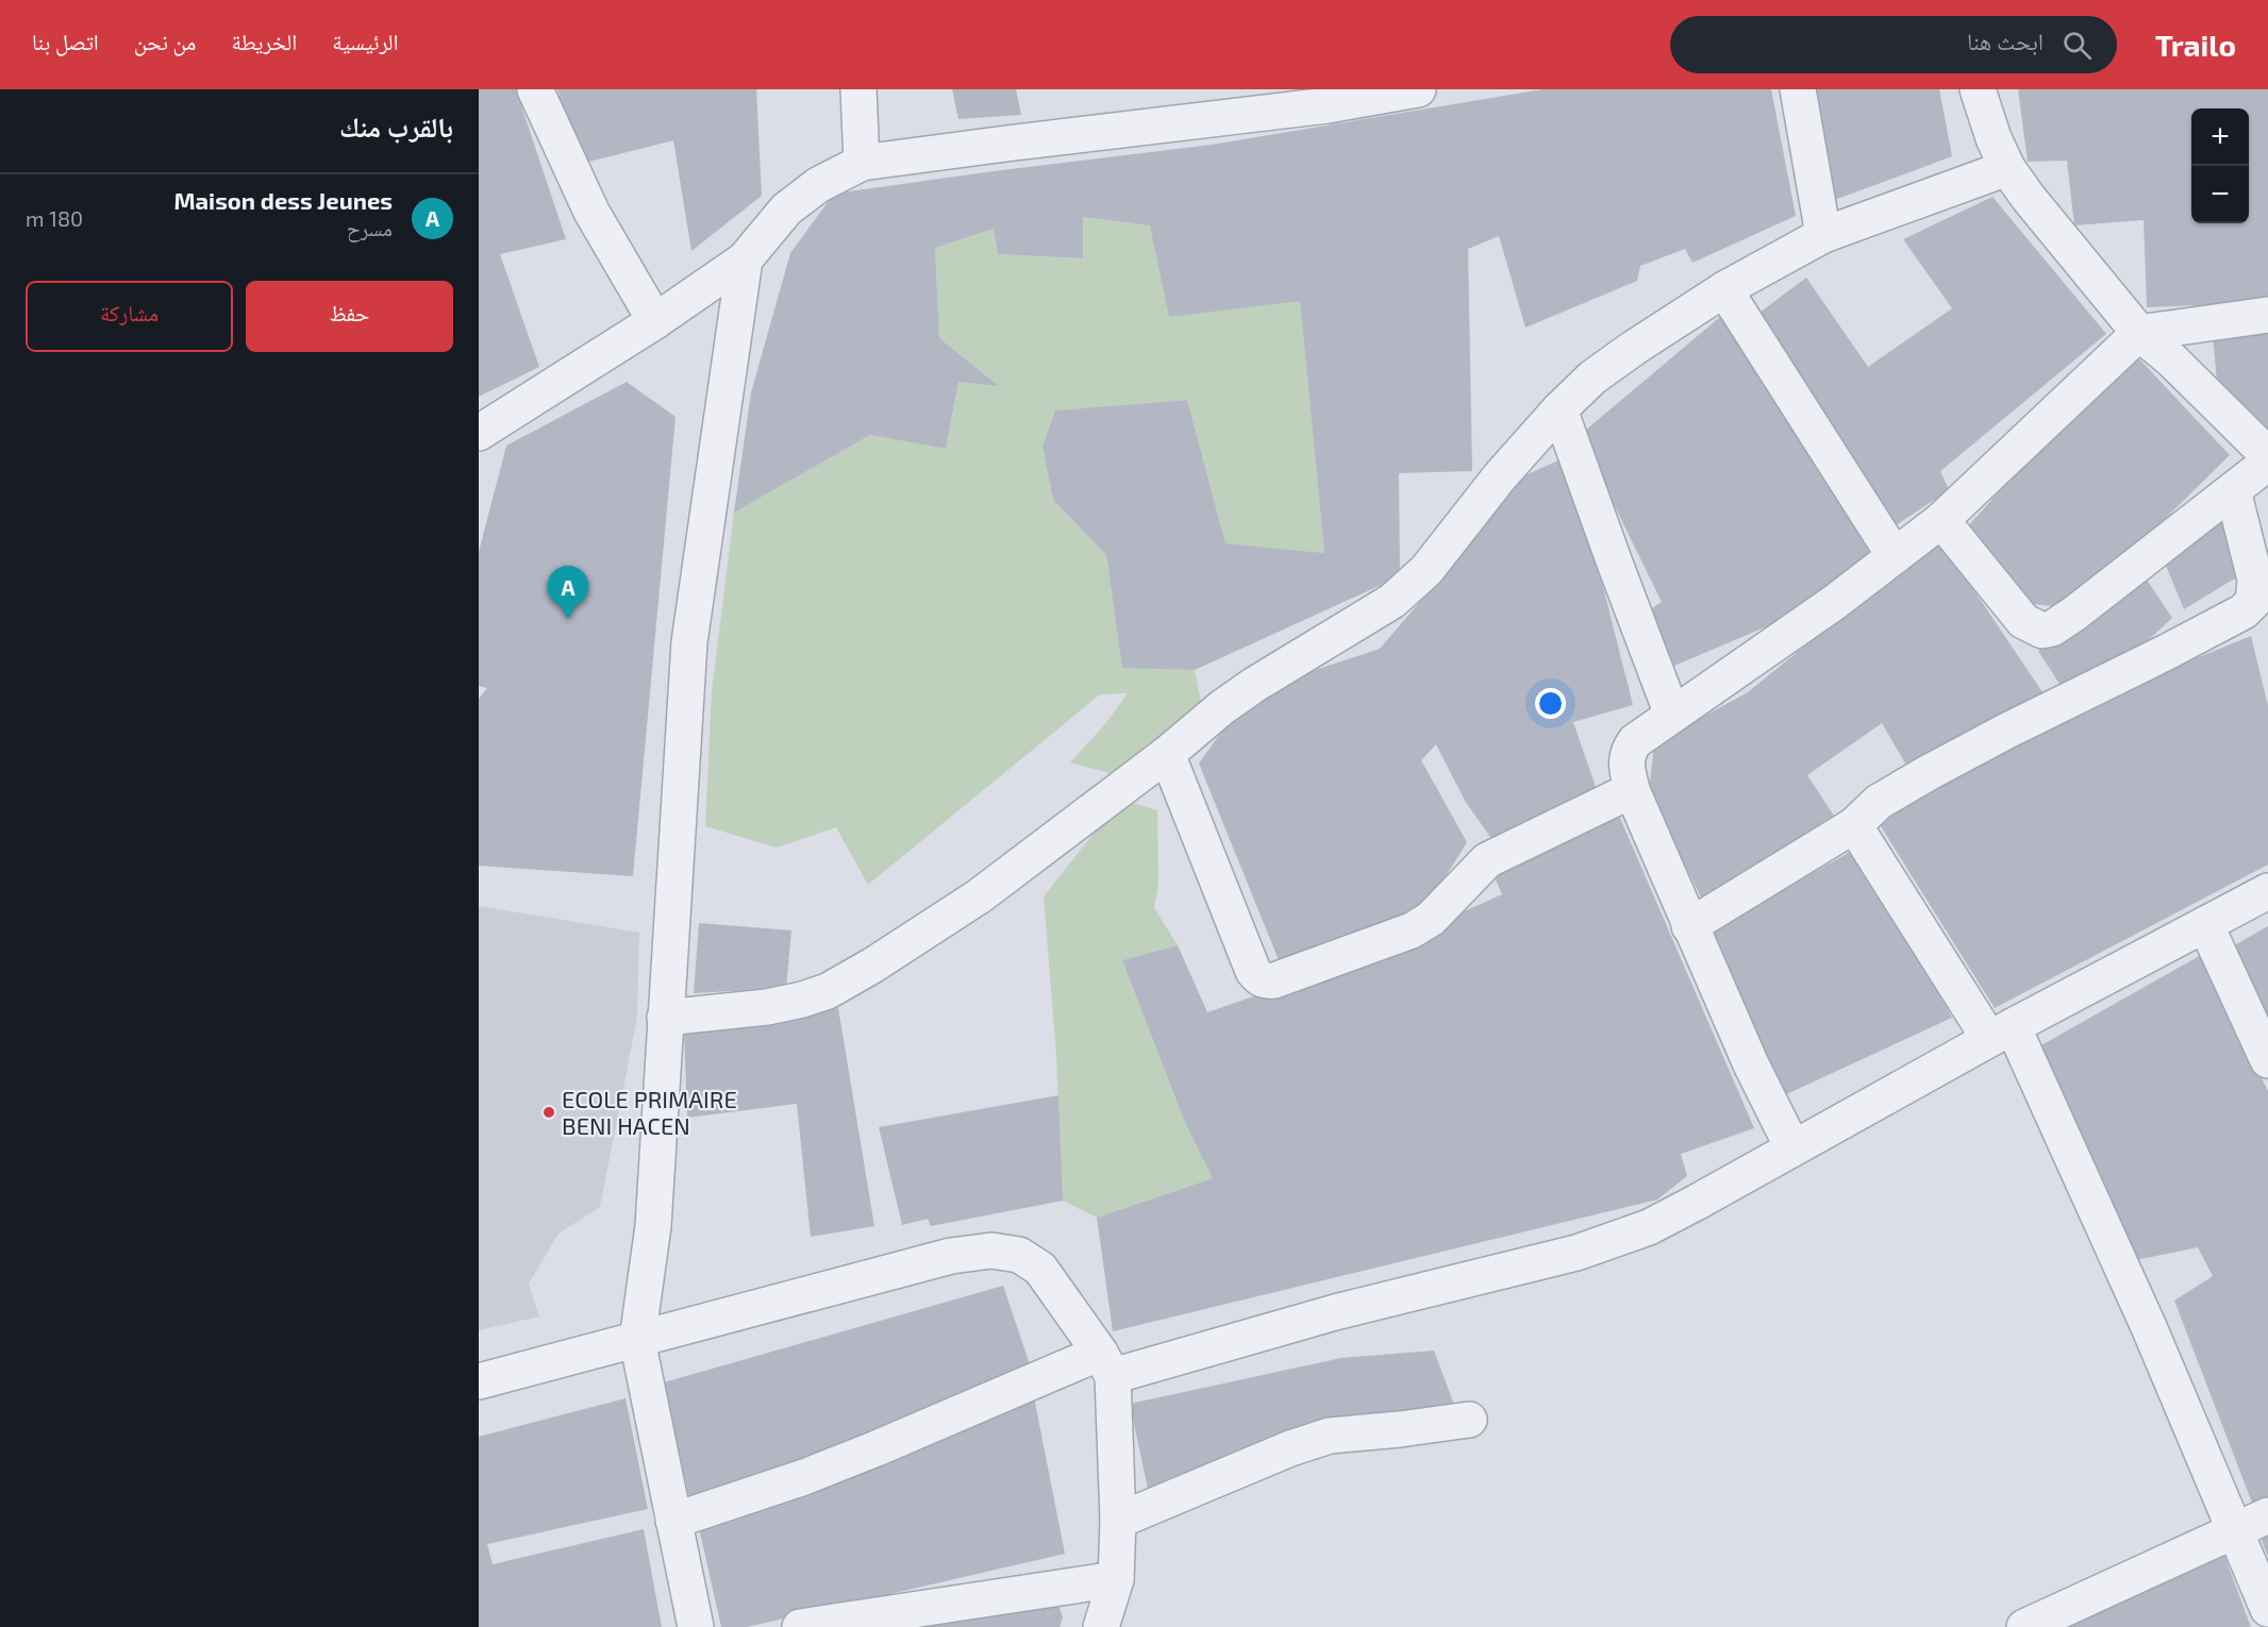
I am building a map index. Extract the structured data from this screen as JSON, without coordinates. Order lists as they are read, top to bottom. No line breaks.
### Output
{"places":["ECOLE PRIMAIRE BENI HACEN"],"page":{"header":"Trailo","search":"ابحث هنا","nav":["الرئيسية","الخريطة","من نحن","اتصل بنا"],"heading":"بالقرب منك","map_buttons":["+","−"],"list":[{"mark":"A","name":"Maison dess Jeunes","note":"مسرح","value":"180 m"}],"buttons":["حفظ","مشاركة"],"pins":"A"}}
